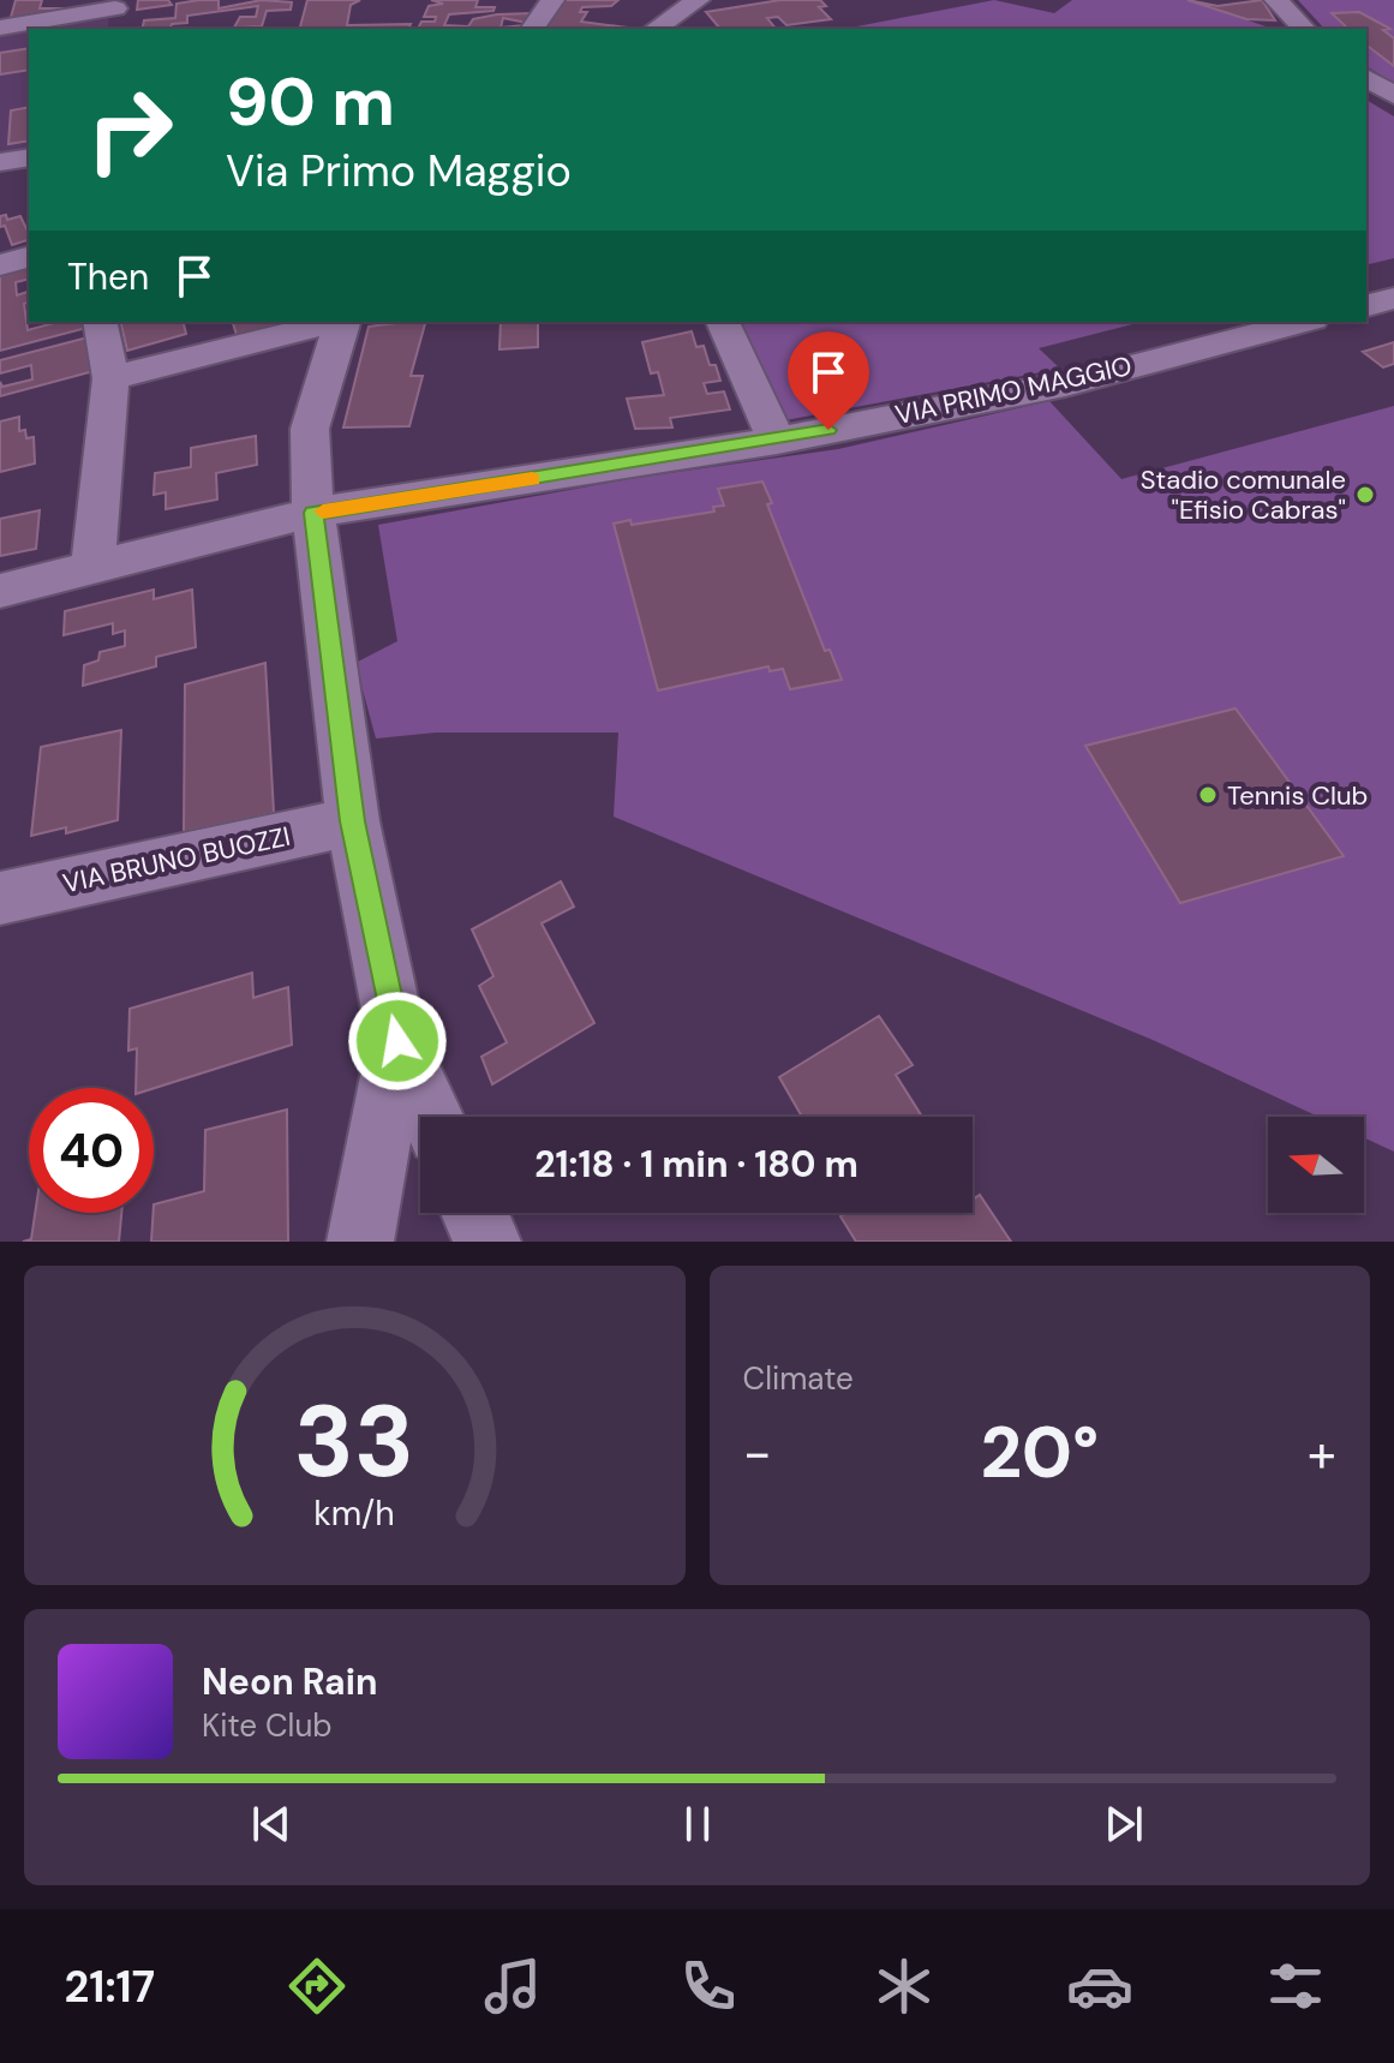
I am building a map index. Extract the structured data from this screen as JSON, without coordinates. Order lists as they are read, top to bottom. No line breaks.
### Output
{"streets":{"street":["VIA PRIMO MAGGIO","VIA BRUNO BUOZZI"]},"places":["Stadio comunale \"Efisio Cabras\"","Tennis Club"],"north":"left","page":{"turn":["90 m","Via Primo Maggio"],"then":"Then","limit":"40","trip":"21:18 · 1 min · 180 m","tile":"Climate","heat":["−","20°","+"],"song":["Neon Rain","Kite Club"],"tabs":"21:17","gauge":["33","km/h"]}}
